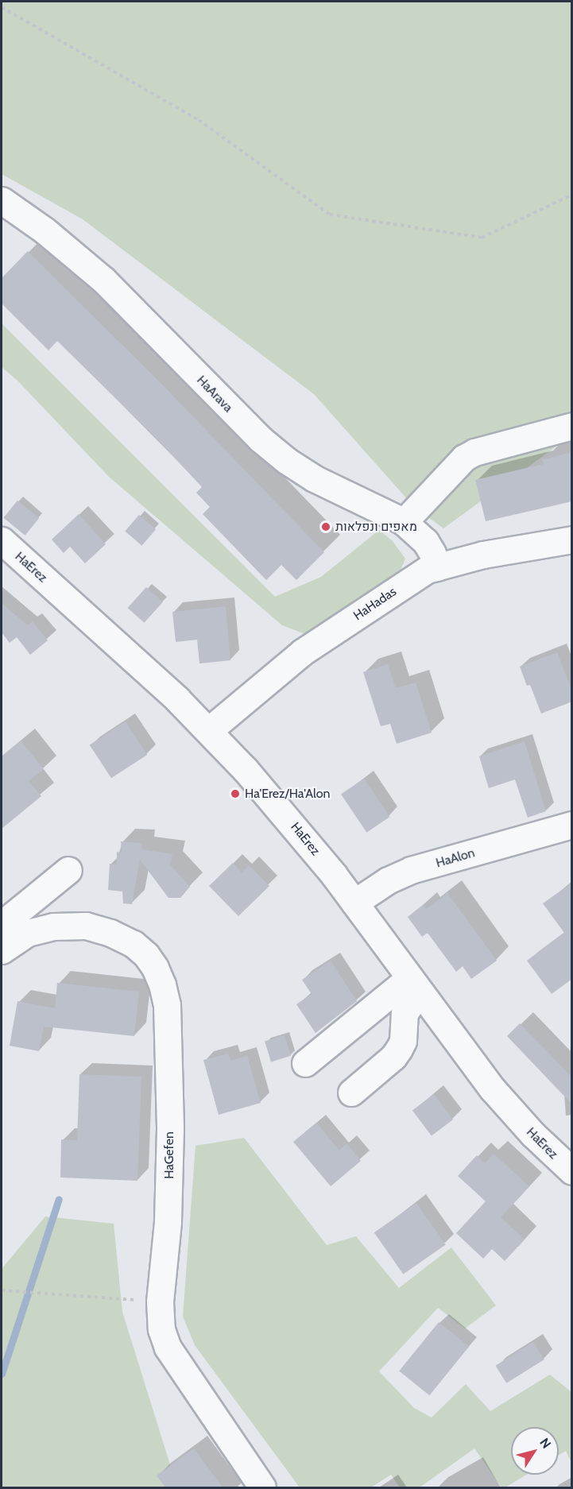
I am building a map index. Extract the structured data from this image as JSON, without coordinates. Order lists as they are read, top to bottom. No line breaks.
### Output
{"streets":{"street":["HaArava","HaErez","HaHadas","HaAlon","HaGefen"]},"crossings":[["HaArava","HaHadas"],["HaErez","HaHadas"],["HaErez","HaAlon"]],"places":["מאפים ונפלאות","Ha'Erez/Ha'Alon"],"north":"top right"}
